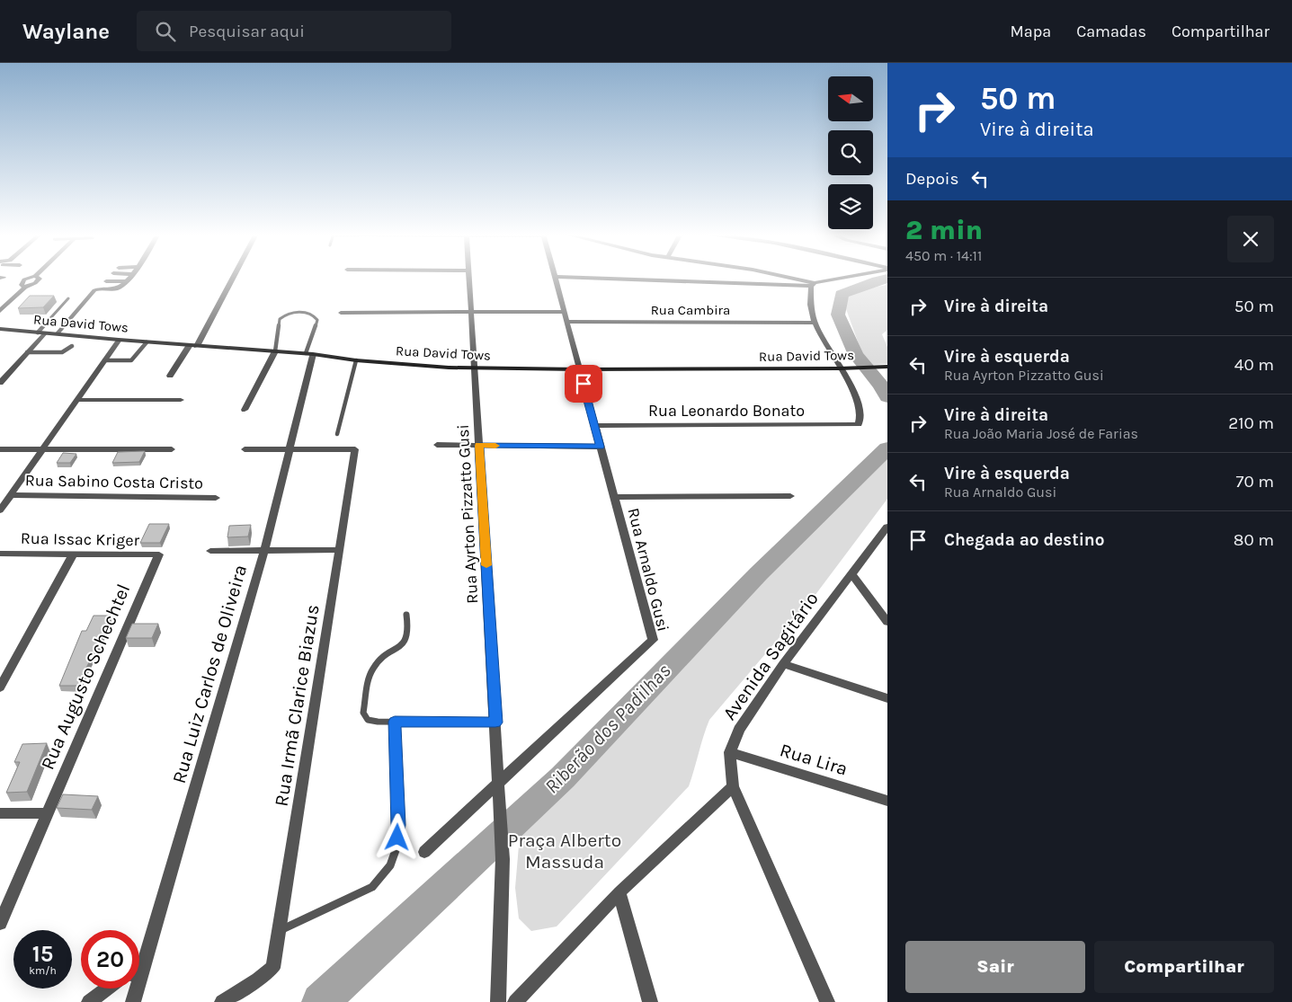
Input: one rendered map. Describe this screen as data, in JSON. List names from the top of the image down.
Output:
{
  "streets": {
    "street": [
      "Rua Cambira",
      "Rua David Tows",
      "Rua Leonardo Bonato",
      "Rua Sabino Costa Cristo",
      "Rua Ayrton Pizzatto Gusi",
      "Rua Issac Kriger",
      "Rua Arnaldo Gusi",
      "Avenida Sagitário",
      "Rua Luiz Carlos de Oliveira",
      "Rua Augusto Schechtel",
      "Rua Irmã Clarice Biazus",
      "Rua Lira"
    ]
  },
  "crossings": [
    ["Rua Cambira", "Rua Arnaldo Gusi"],
    ["Rua David Tows", "Rua Leonardo Bonato"],
    ["Rua David Tows", "Rua Ayrton Pizzatto Gusi"],
    ["Rua David Tows", "Rua Arnaldo Gusi"],
    ["Rua David Tows", "Rua Luiz Carlos de Oliveira"],
    ["Rua Leonardo Bonato", "Rua Arnaldo Gusi"],
    ["Rua Ayrton Pizzatto Gusi", "Rua Arnaldo Gusi"],
    ["Rua Issac Kriger", "Rua Augusto Schechtel"],
    ["Avenida Sagitário", "Rua Lira"],
    ["Rua Luiz Carlos de Oliveira", "Rua Irmã Clarice Biazus"]
  ],
  "water": ["Riberão dos Padilhas"],
  "parks": ["Praça Alberto Massuda"],
  "north": "left",
  "page": {
    "header": "Waylane",
    "search": "Pesquisar aqui",
    "nav": ["Mapa", "Camadas", "Compartilhar"],
    "turn": ["50 m", "Vire à direita"],
    "then": "Depois",
    "heading": ["2 min", "450 m · 14:11"],
    "list": [
      {
        "name": "Vire à direita",
        "value": "50 m"
      },
      {
        "name": "Vire à esquerda",
        "note": "Rua Ayrton Pizzatto Gusi",
        "value": "40 m"
      },
      {
        "name": "Vire à direita",
        "note": "Rua João Maria José de Farias",
        "value": "210 m"
      },
      {
        "name": "Vire à esquerda",
        "note": "Rua Arnaldo Gusi",
        "value": "70 m"
      },
      {
        "name": "Chegada ao destino",
        "value": "80 m"
      }
    ],
    "speed": "15 km/h",
    "limit": "20",
    "buttons": ["Sair", "Compartilhar"]
  }
}
